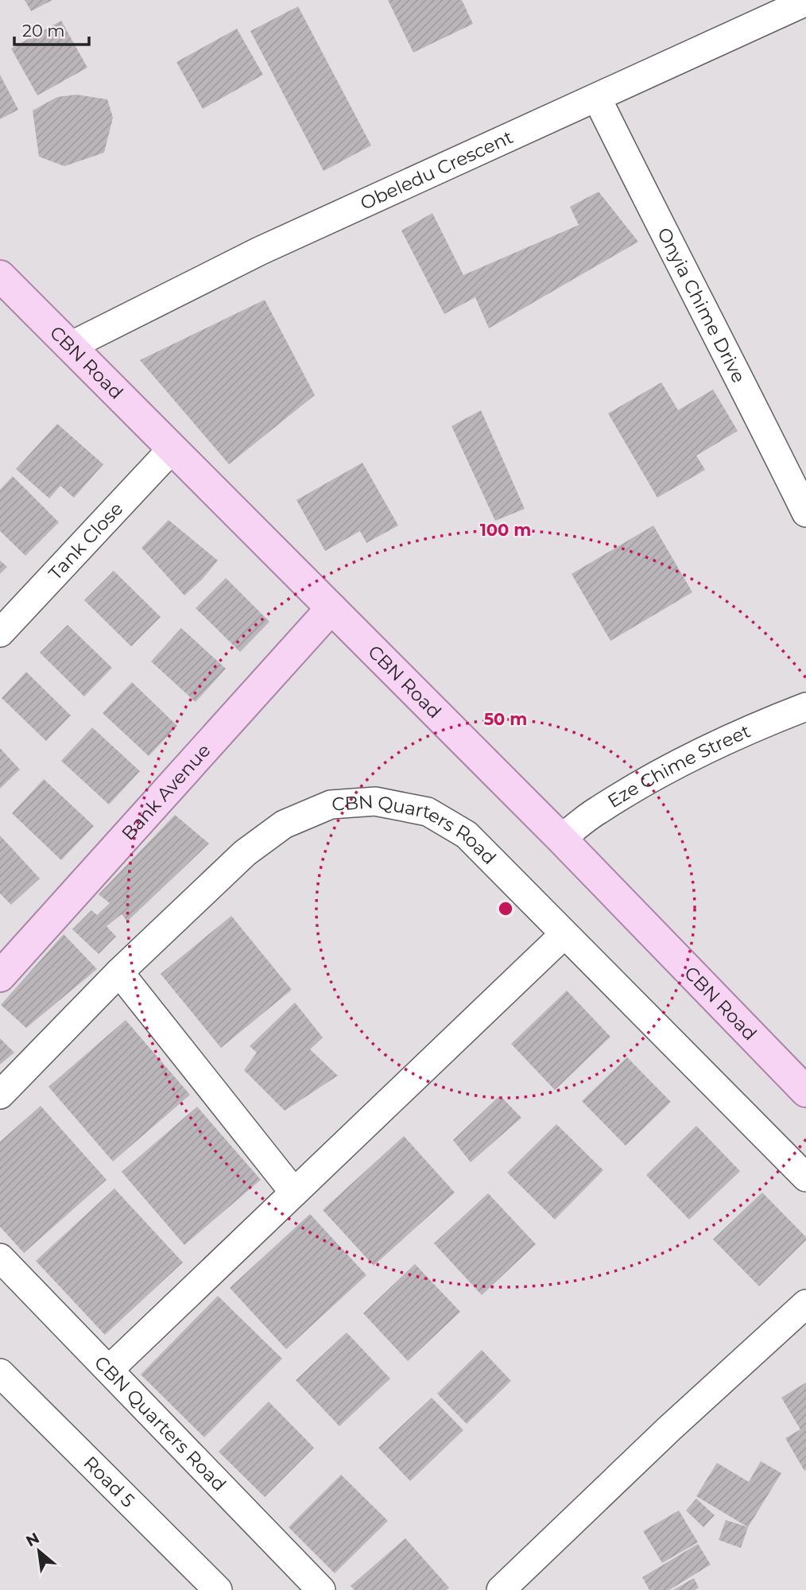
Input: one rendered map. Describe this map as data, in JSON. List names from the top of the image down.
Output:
{
  "streets": {
    "main road": ["CBN Road", "Bank Avenue"],
    "street": [
      "Obeledu Crescent",
      "Onyia Chime Drive",
      "Tank Close",
      "Eze Chime Street",
      "CBN Quarters Road",
      "Road 5"
    ]
  },
  "crossings": [
    ["Obeledu Crescent", "Onyia Chime Drive"],
    ["Obeledu Crescent", "CBN Road"],
    ["CBN Road", "Tank Close"],
    ["CBN Road", "Eze Chime Street"],
    ["CBN Road", "Bank Avenue"]
  ],
  "scale_bar": "20 m",
  "north": "top left",
  "rings": ["100 m", "50 m"]
}
